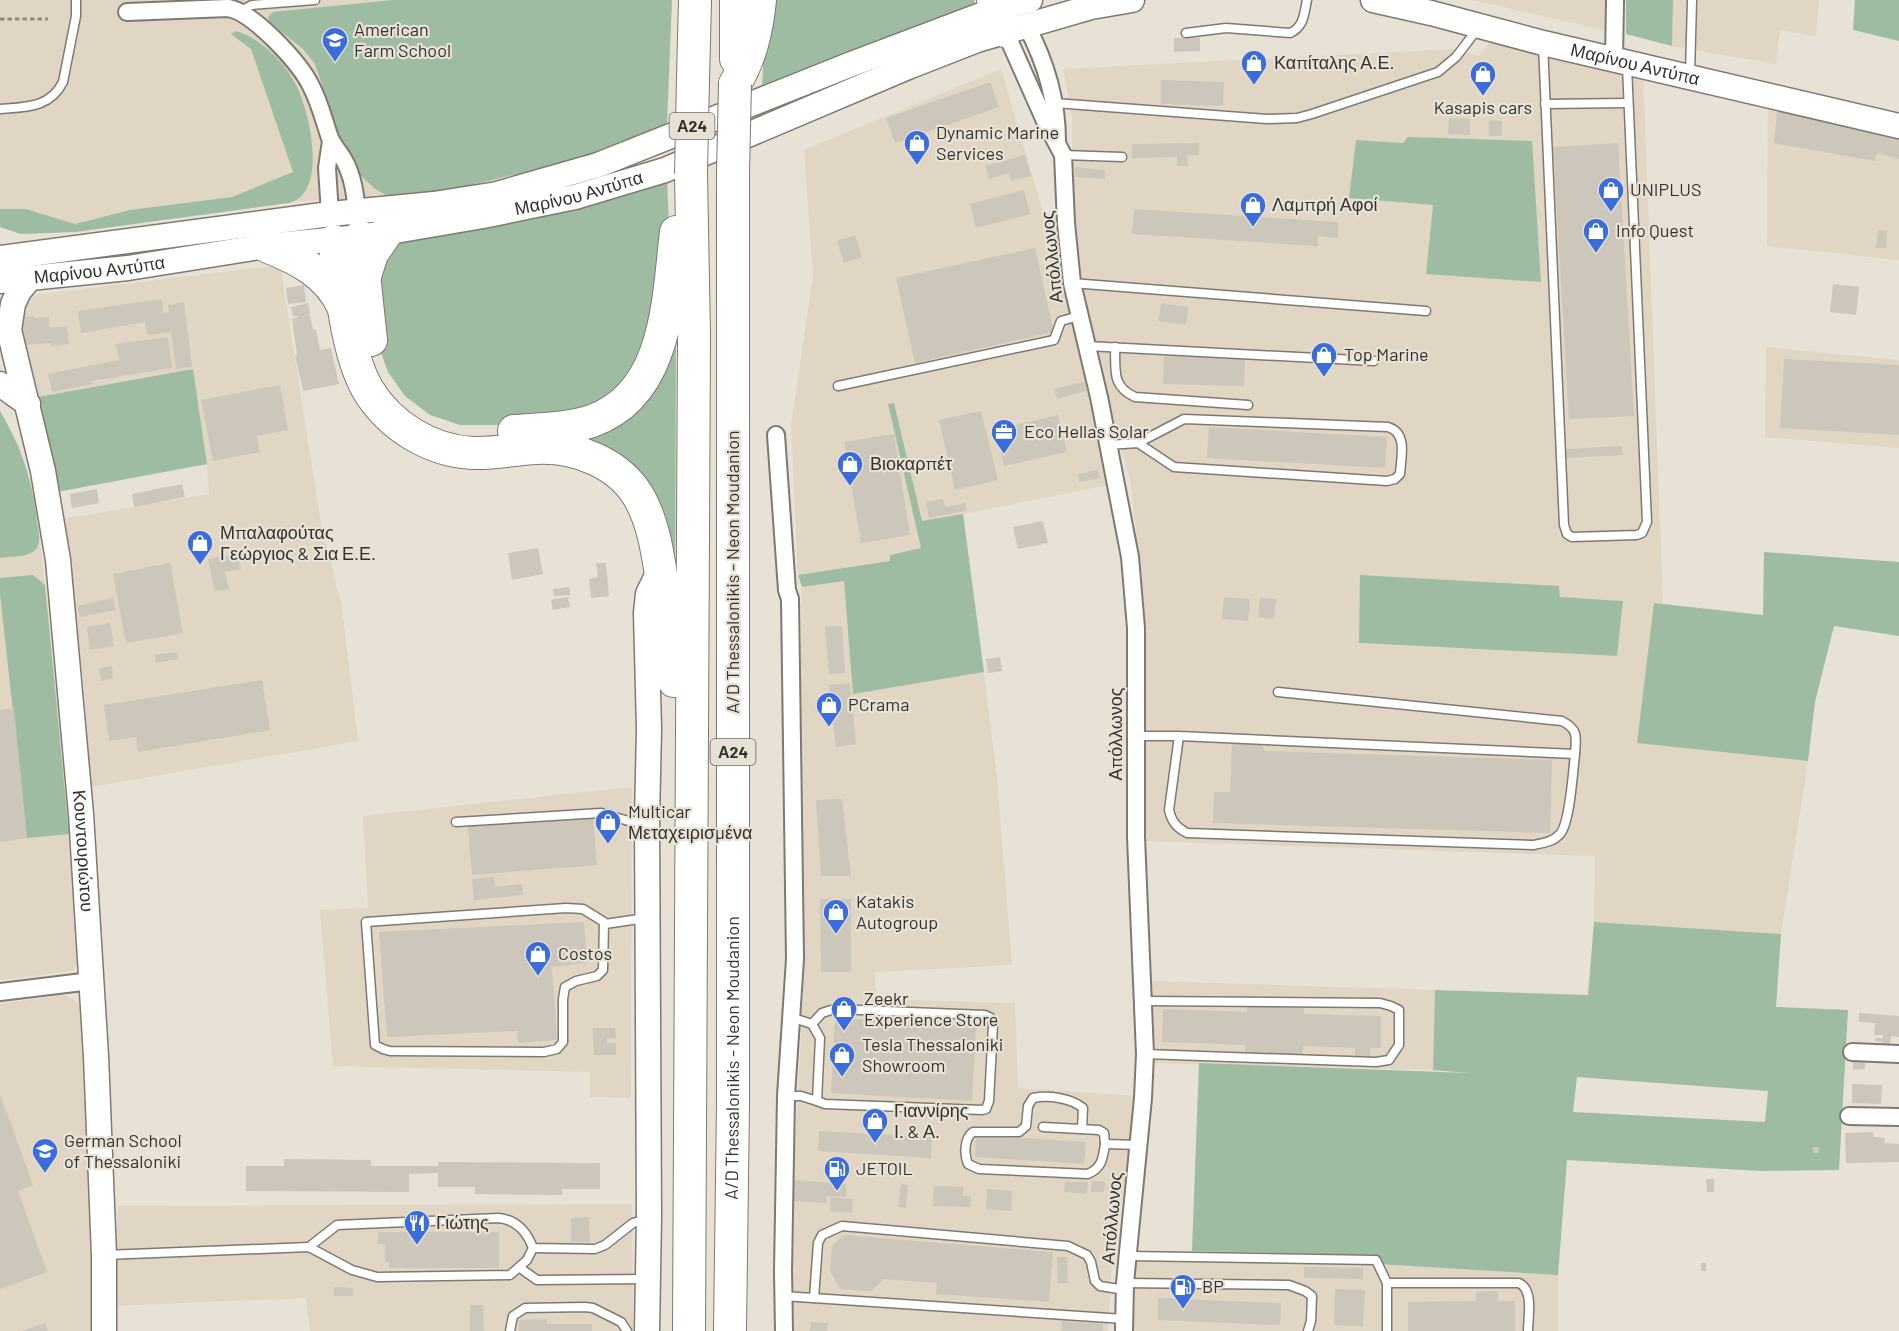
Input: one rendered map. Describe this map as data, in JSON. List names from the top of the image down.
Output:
{
  "streets": {
    "highway": ["Α24", "A/D Thessalonikis - Neon Moudanion"],
    "main road": ["Μαρίνου Αντύπα", "Κουντουριώτου"],
    "street": ["Απόλλωνος"]
  },
  "crossings": [
    ["Μαρίνου Αντύπα", "Απόλλωνος"],
    ["Α24", "A/D Thessalonikis - Neon Moudanion"]
  ],
  "places": {
    "school or university": ["American Farm School", "German School of Thessaloniki"],
    "shop": [
      "Καπίταλης Α.Ε.",
      "Kasapis cars",
      "Dynamic Marine Services",
      "UNIPLUS",
      "Λαμπρή Αφοί",
      "Info Quest",
      "Top Marine",
      "Βιοκαρπέτ",
      "Μπαλαφούτας Γεώργιος & Σια Ε.Ε.",
      "PCrama",
      "Multicar Μεταχειρισμένα",
      "Katakis Autogroup",
      "Costos",
      "Zeekr Experience Store",
      "Tesla Thessaloniki Showroom",
      "Γιαννίρης Ι. & Α."
    ],
    "office": ["Eco Hellas Solar"],
    "fuel station": ["JETOIL", "BP"],
    "restaurant": ["Γιώτης"]
  }
}
